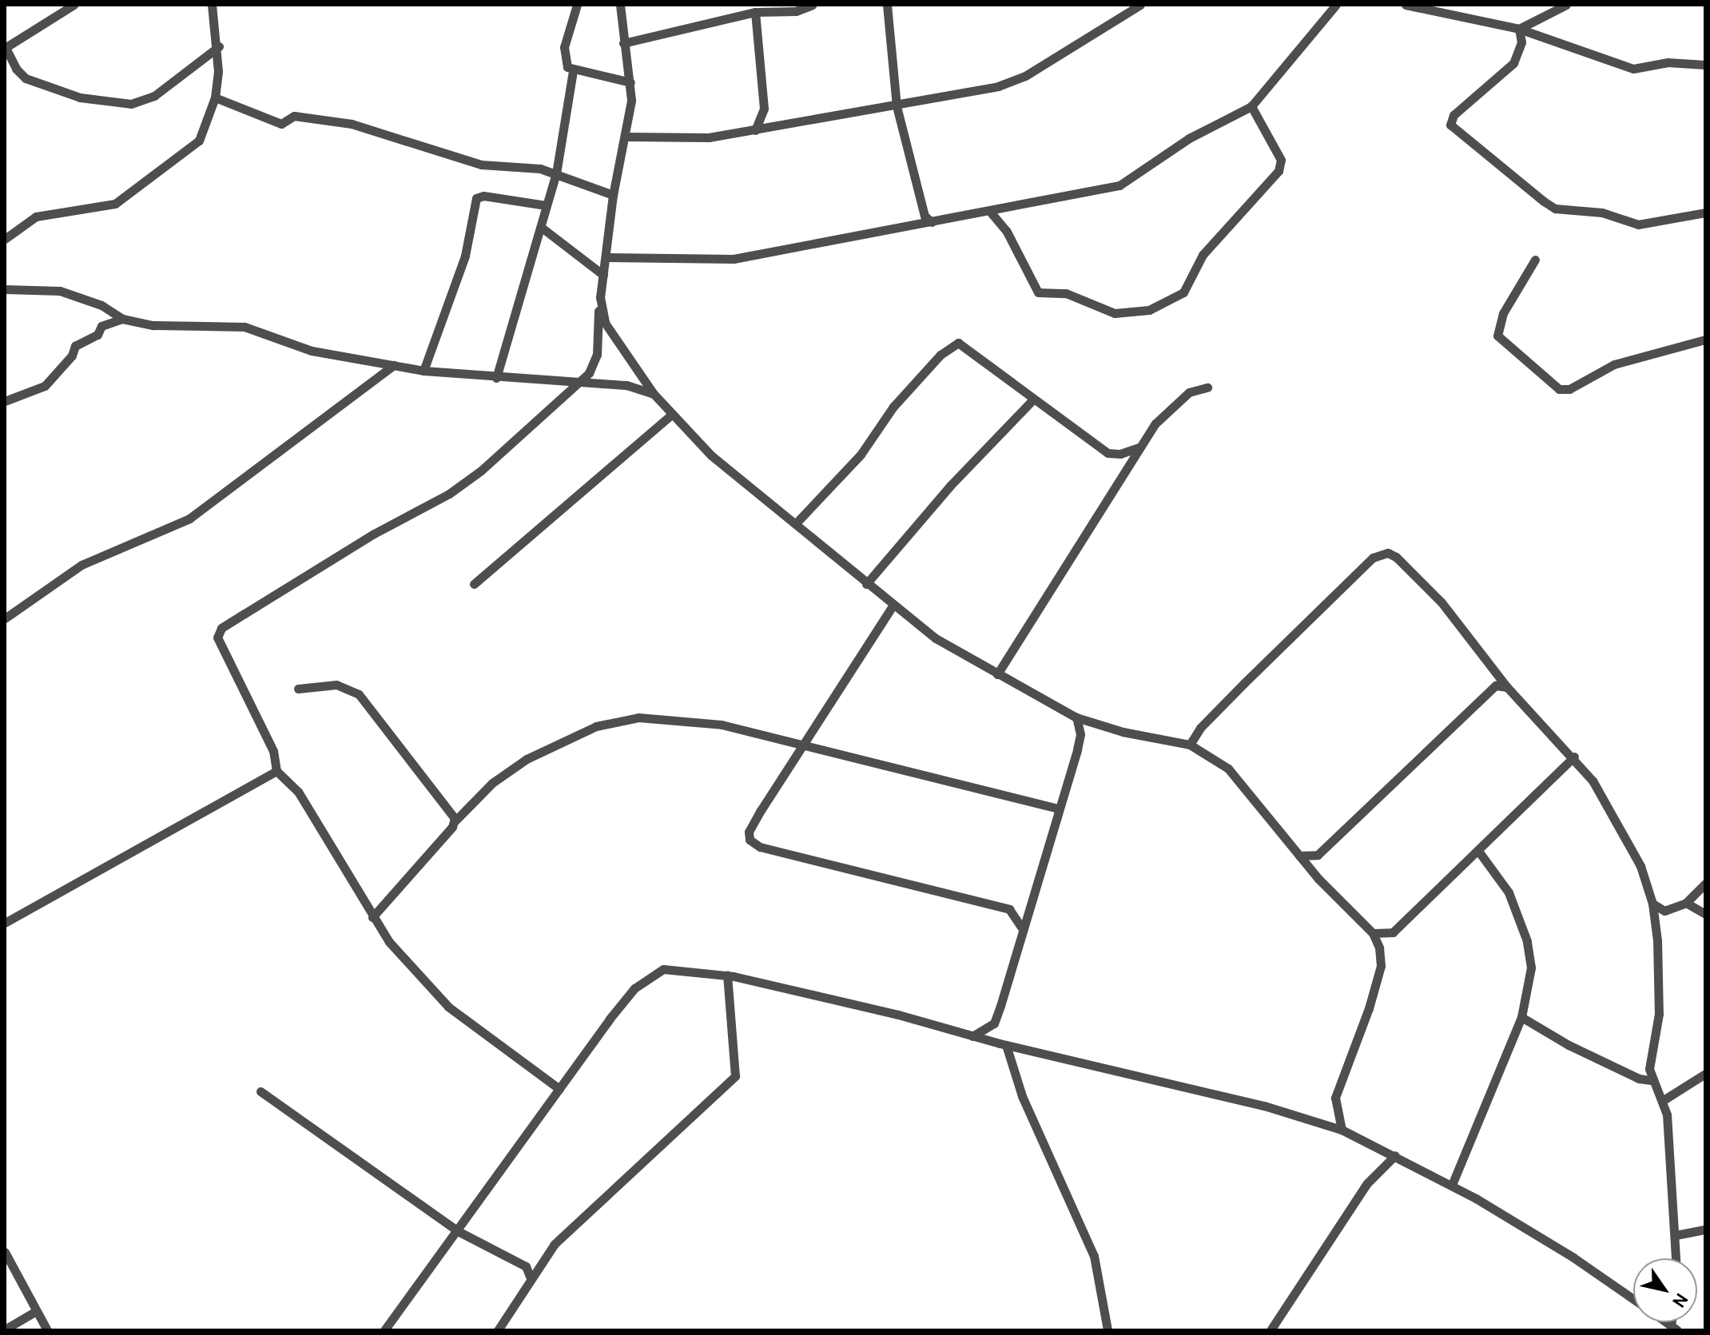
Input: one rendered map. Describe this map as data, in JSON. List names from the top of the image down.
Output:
{
  "north": "bottom right"
}
